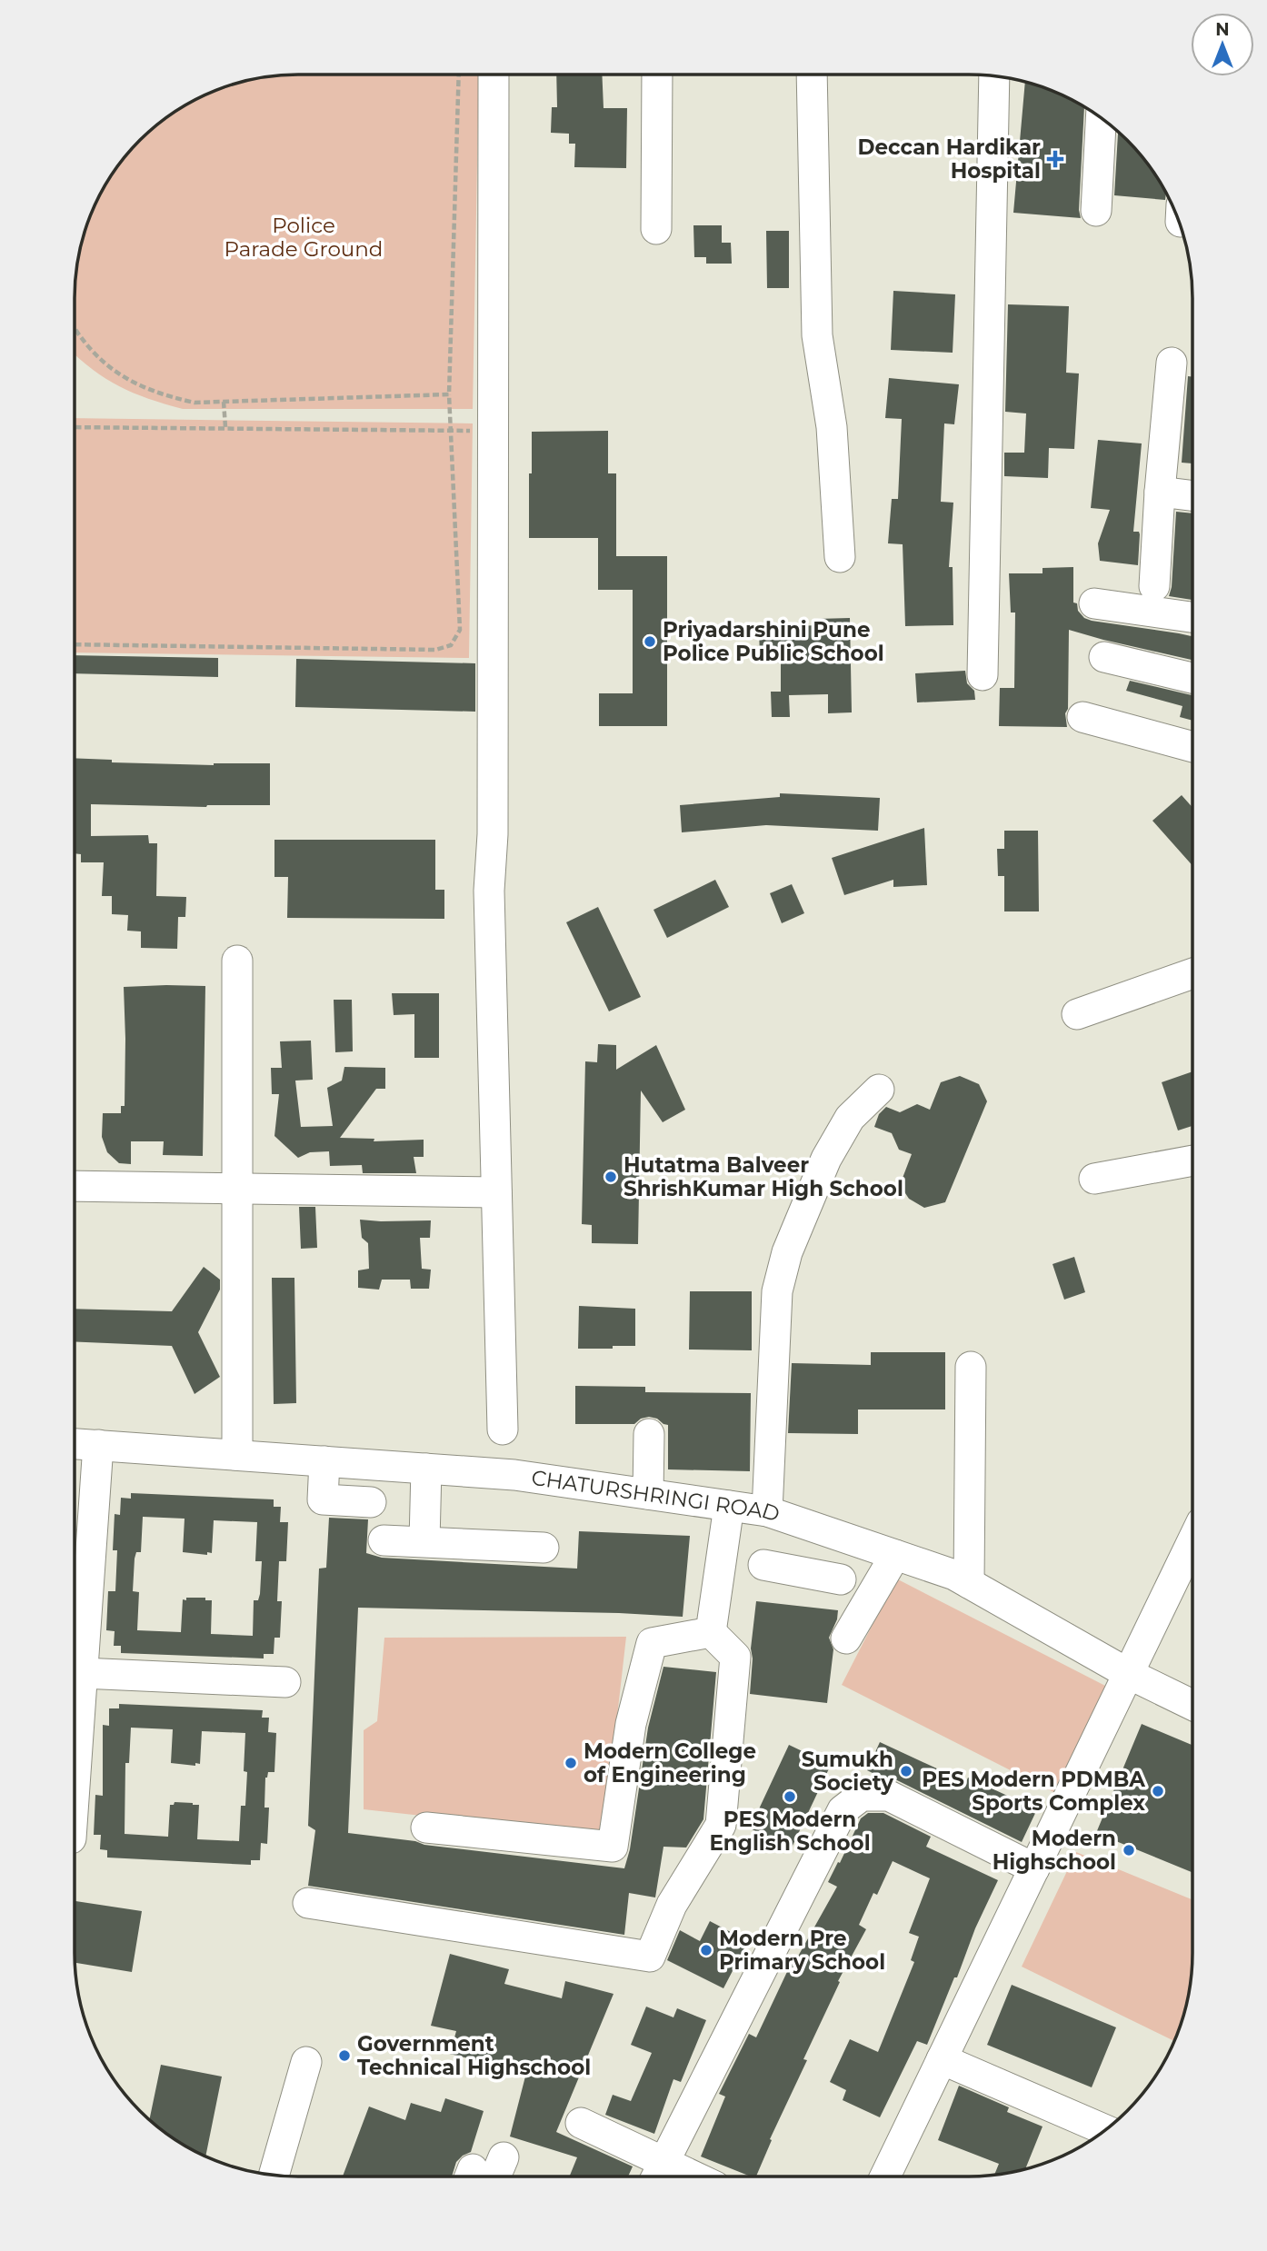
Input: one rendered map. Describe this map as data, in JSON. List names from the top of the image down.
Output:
{
  "streets": {
    "street": ["CHATURSHRINGI ROAD"]
  },
  "parks": ["Police Parade Ground"],
  "places": {
    "health": ["Deccan Hardikar Hospital"],
    "other": [
      "Priyadarshini Pune Police Public School",
      "Hutatma Balveer ShrishKumar High School",
      "Modern College of Engineering",
      "Sumukh Society",
      "PES Modern PDMBA Sports Complex",
      "PES Modern English School",
      "Modern Highschool",
      "Modern Pre Primary School",
      "Government Technical Highschool"
    ]
  },
  "north": "top"
}
